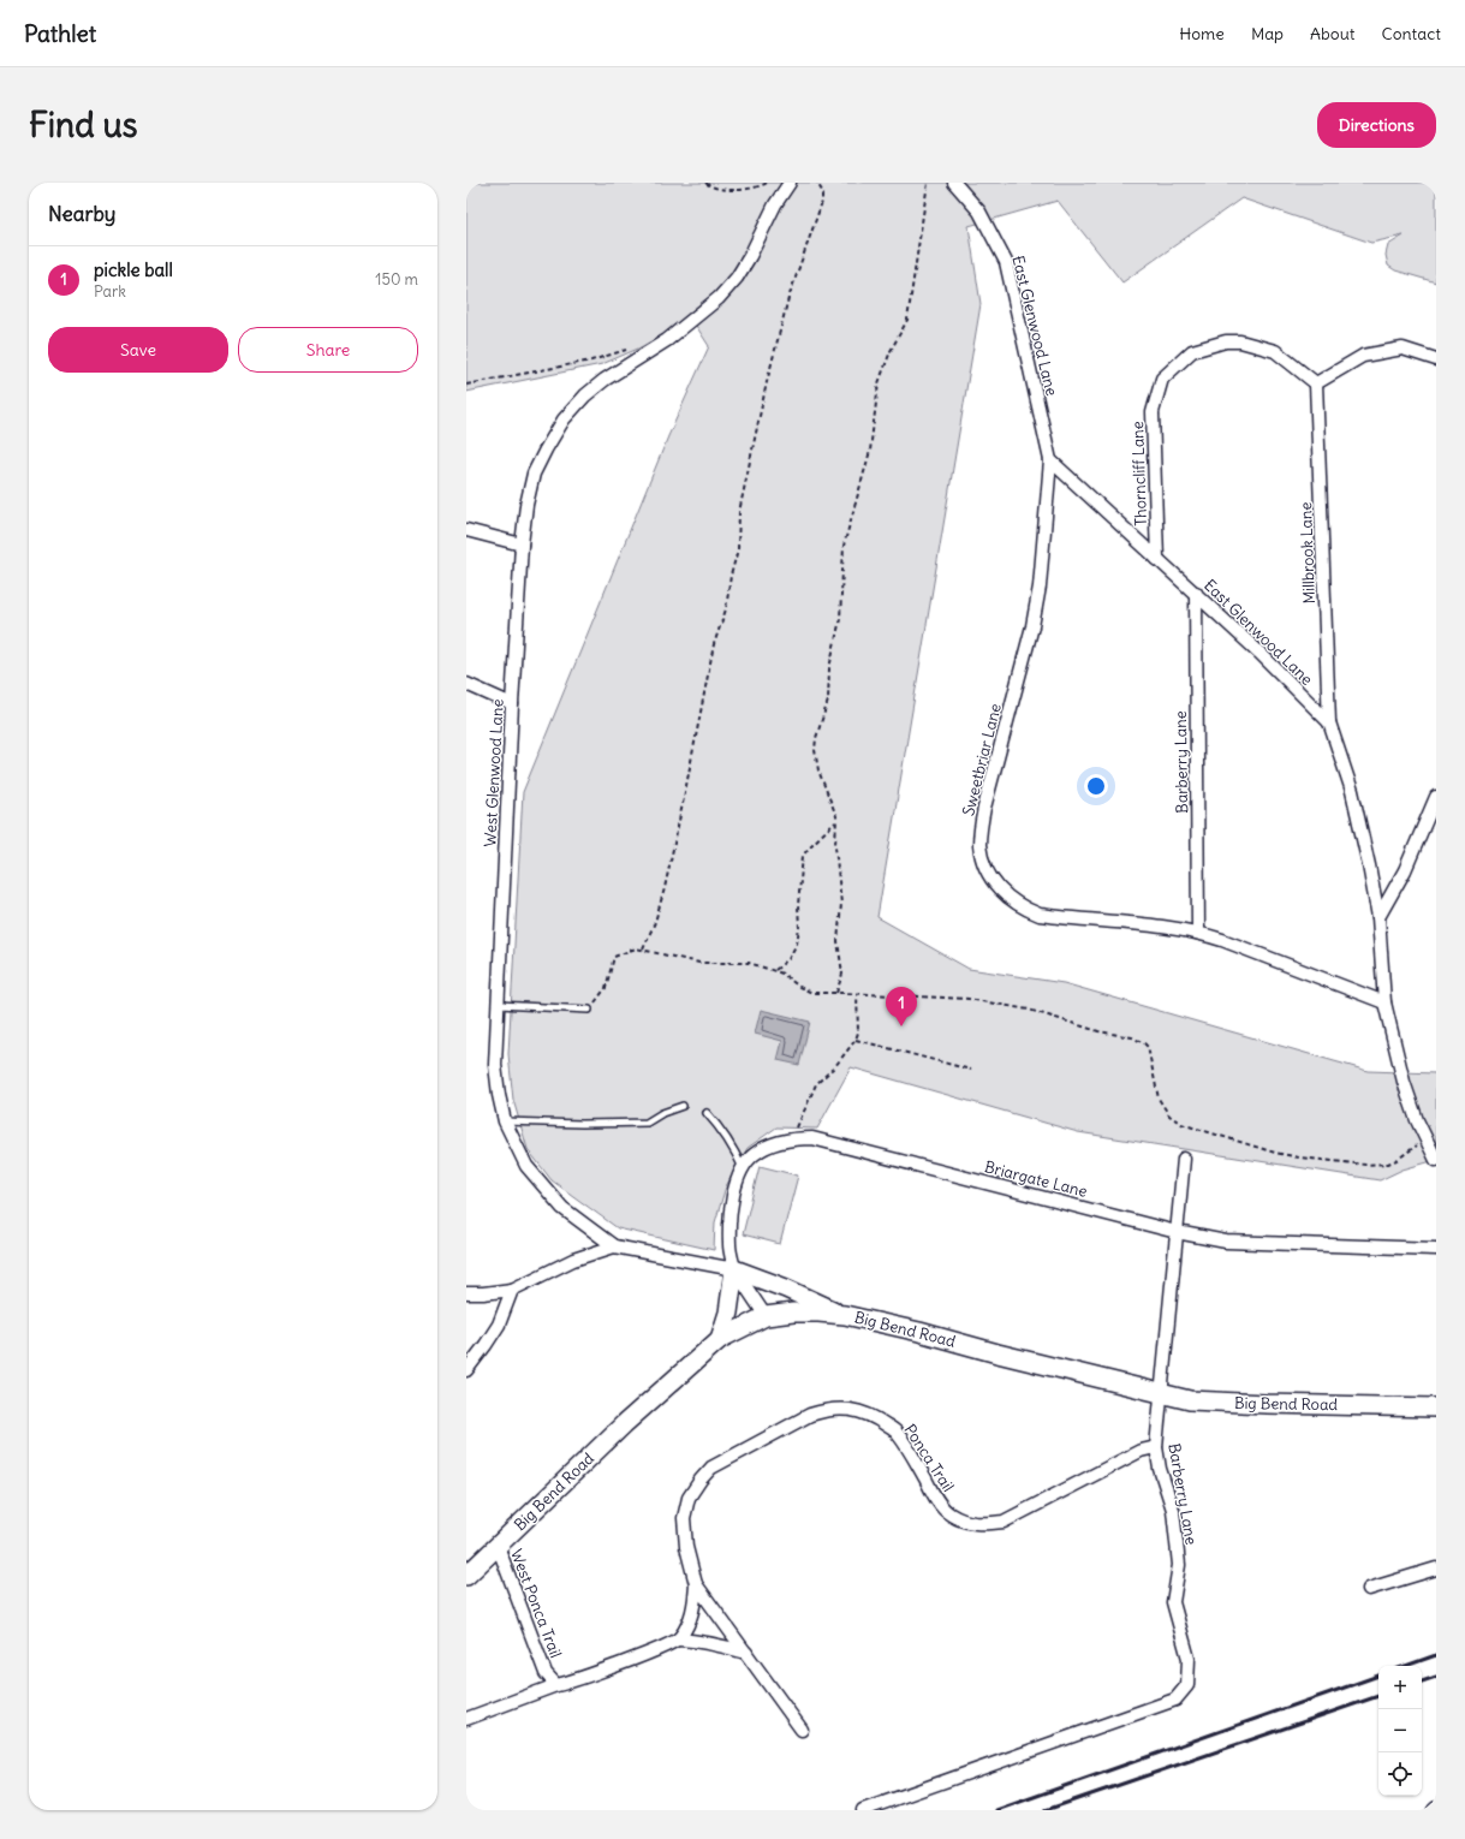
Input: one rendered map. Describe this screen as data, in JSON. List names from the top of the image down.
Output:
{
  "streets": {
    "main road": ["Big Bend Road"],
    "street": [
      "East Glenwood Lane",
      "Thorncliff Lane",
      "Millbrook Lane",
      "Sweetbriar Lane",
      "Barberry Lane",
      "West Glenwood Lane",
      "Briargate Lane",
      "Ponca Trail",
      "West Ponca Trail"
    ]
  },
  "crossings": [
    ["East Glenwood Lane", "Thorncliff Lane"],
    ["East Glenwood Lane", "Millbrook Lane"],
    ["East Glenwood Lane", "Sweetbriar Lane"],
    ["East Glenwood Lane", "Barberry Lane"],
    ["Thorncliff Lane", "Millbrook Lane"],
    ["Sweetbriar Lane", "Barberry Lane"],
    ["Barberry Lane", "Briargate Lane"],
    ["Barberry Lane", "Big Bend Road"],
    ["Barberry Lane", "Ponca Trail"],
    ["West Glenwood Lane", "Briargate Lane"],
    ["Big Bend Road", "West Ponca Trail"]
  ],
  "page": {
    "header": "Pathlet",
    "nav": [
      "Home",
      "Map",
      "About",
      "Contact"
    ],
    "buttons": [
      "Directions",
      ["Save", "Share"]
    ],
    "title": "Find us",
    "heading": "Nearby",
    "list": [
      {
        "mark": "1",
        "name": "pickle ball",
        "note": "Park",
        "value": "150 m"
      }
    ],
    "pins": "1",
    "map_buttons": ["+", "−"]
  }
}
